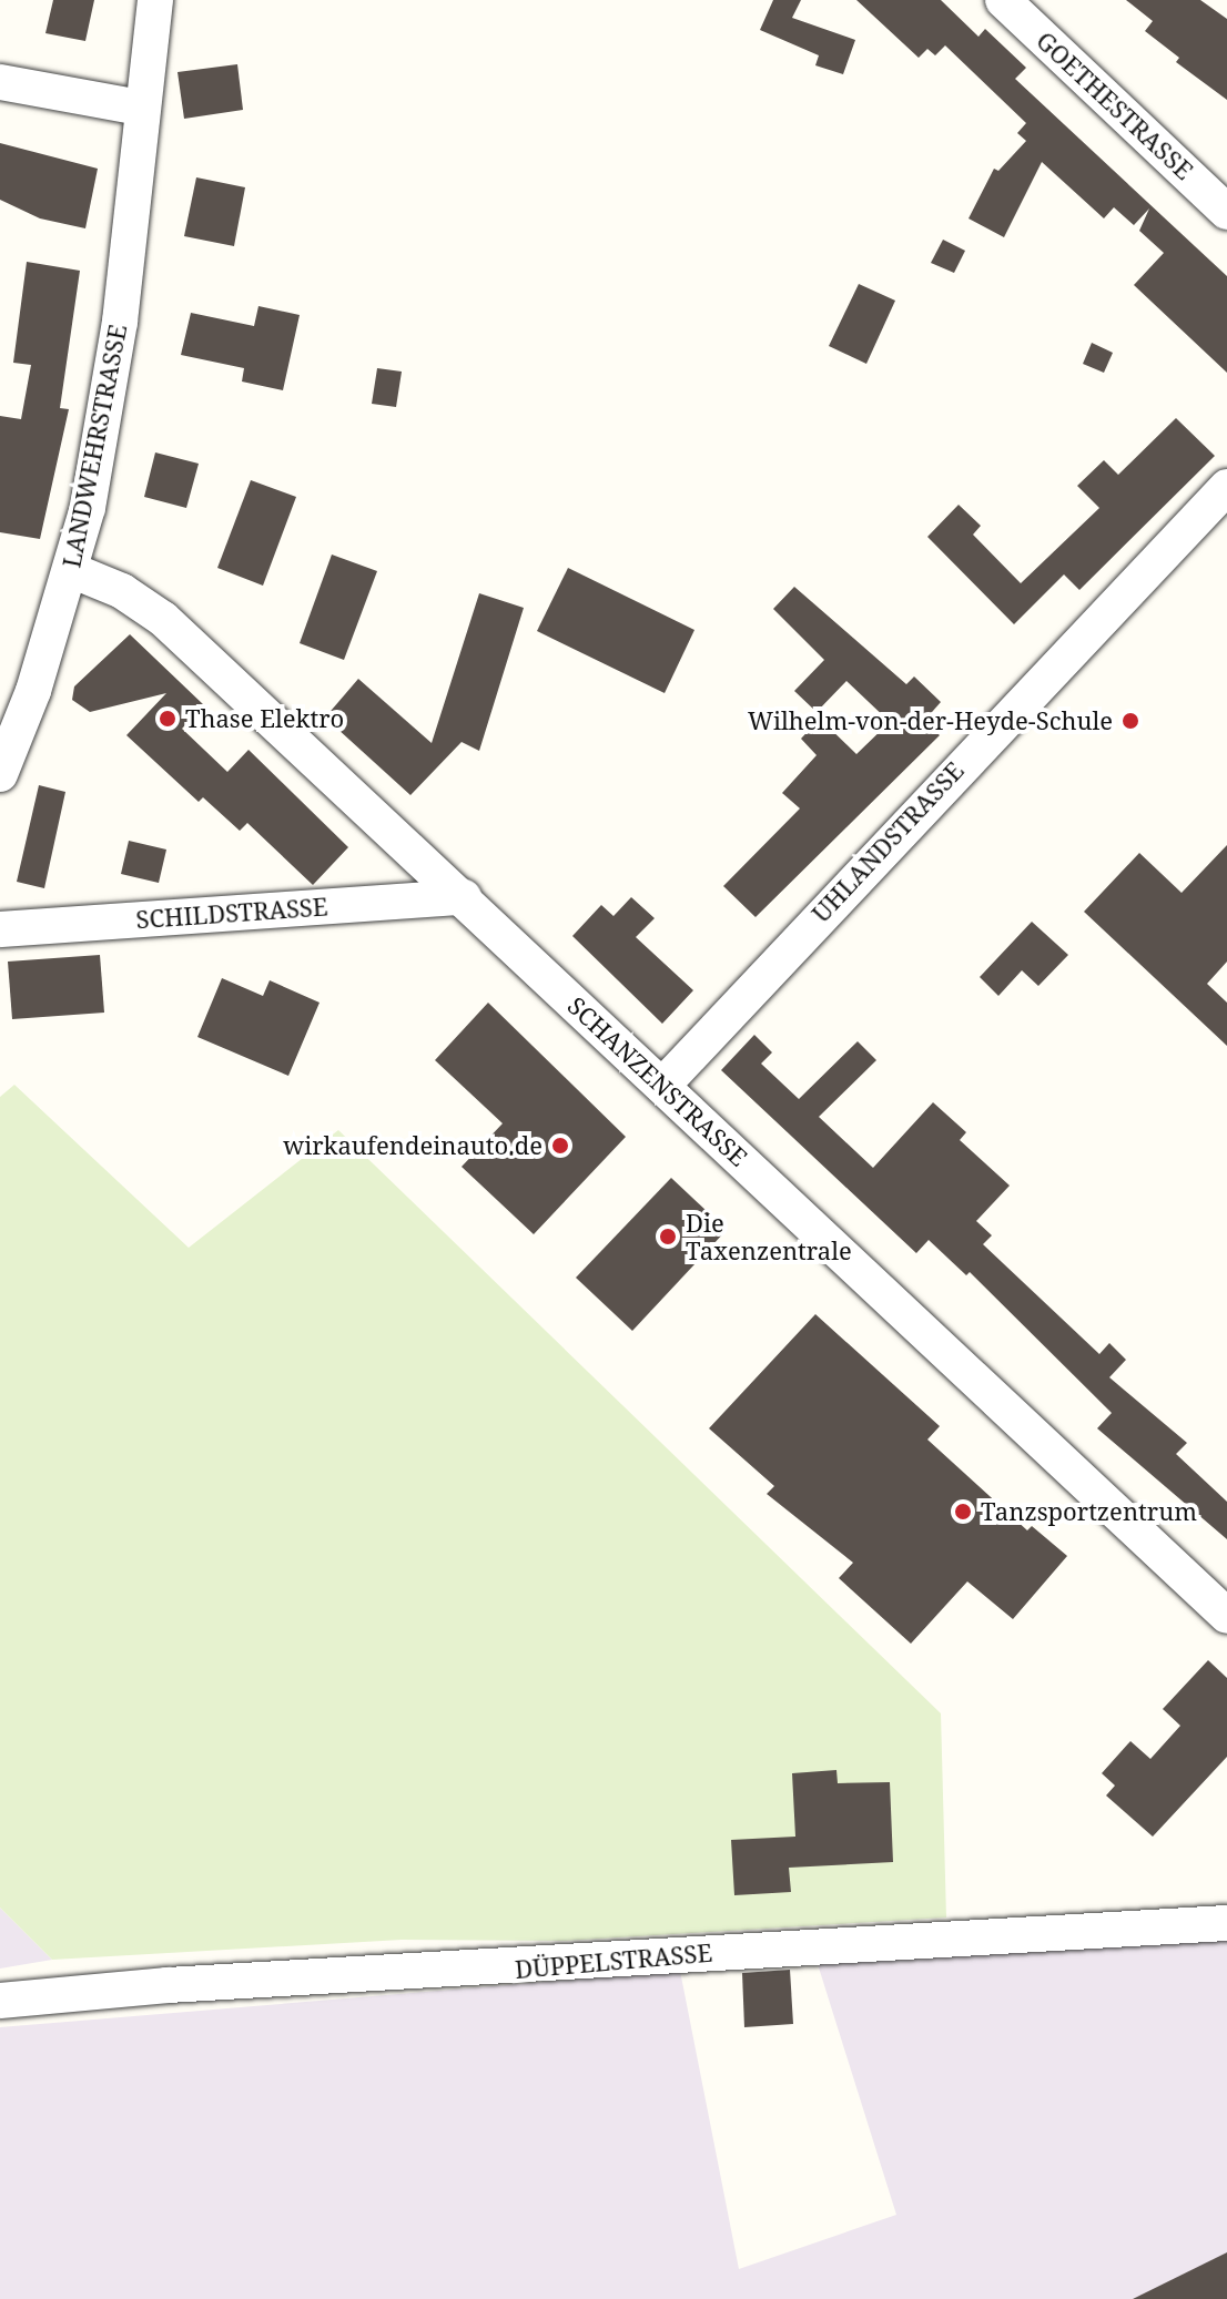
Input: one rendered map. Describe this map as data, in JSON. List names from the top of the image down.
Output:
{
  "streets": {
    "street": [
      "GOETHESTRASSE",
      "LANDWEHRSTRASSE",
      "UHLANDSTRASSE",
      "SCHILDSTRASSE",
      "SCHANZENSTRASSE",
      "DÜPPELSTRASSE"
    ]
  },
  "crossings": [
    ["LANDWEHRSTRASSE", "SCHANZENSTRASSE"],
    ["UHLANDSTRASSE", "SCHANZENSTRASSE"],
    ["SCHILDSTRASSE", "SCHANZENSTRASSE"]
  ],
  "places": [
    "Thase Elektro",
    "Wilhelm-von-der-Heyde-Schule",
    "wirkaufendeinauto.de",
    "Die Taxenzentrale",
    "Tanzsportzentrum"
  ]
}
